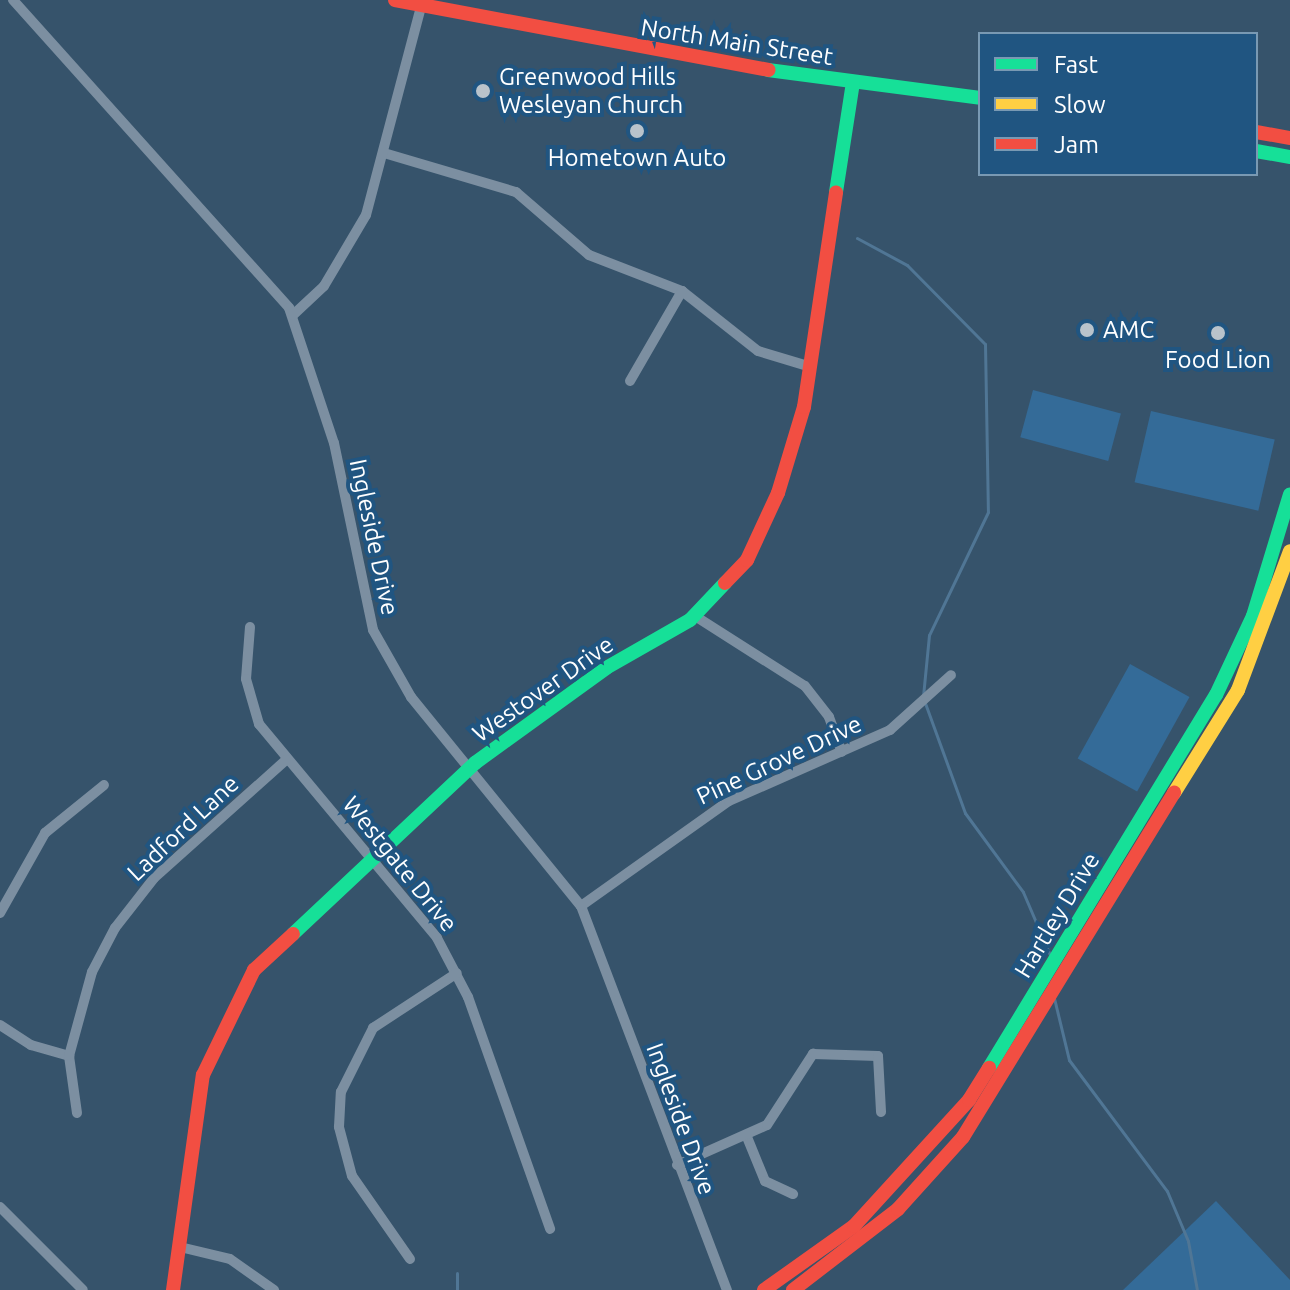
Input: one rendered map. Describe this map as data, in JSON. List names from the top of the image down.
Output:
{
  "streets": {
    "street": [
      "North Main Street",
      "Ingleside Drive",
      "Westover Drive",
      "Pine Grove Drive",
      "Ladford Lane",
      "Westgate Drive",
      "Hartley Drive"
    ]
  },
  "crossings": [
    ["North Main Street", "Westover Drive"],
    ["Ingleside Drive", "Westover Drive"],
    ["Ingleside Drive", "Pine Grove Drive"],
    ["Westover Drive", "Westgate Drive"],
    ["Ladford Lane", "Westgate Drive"]
  ],
  "places": [
    "Greenwood Hills Wesleyan Church",
    "Hometown Auto",
    "AMC",
    "Food Lion"
  ],
  "legend": ["Fast", "Slow", "Jam"]
}
